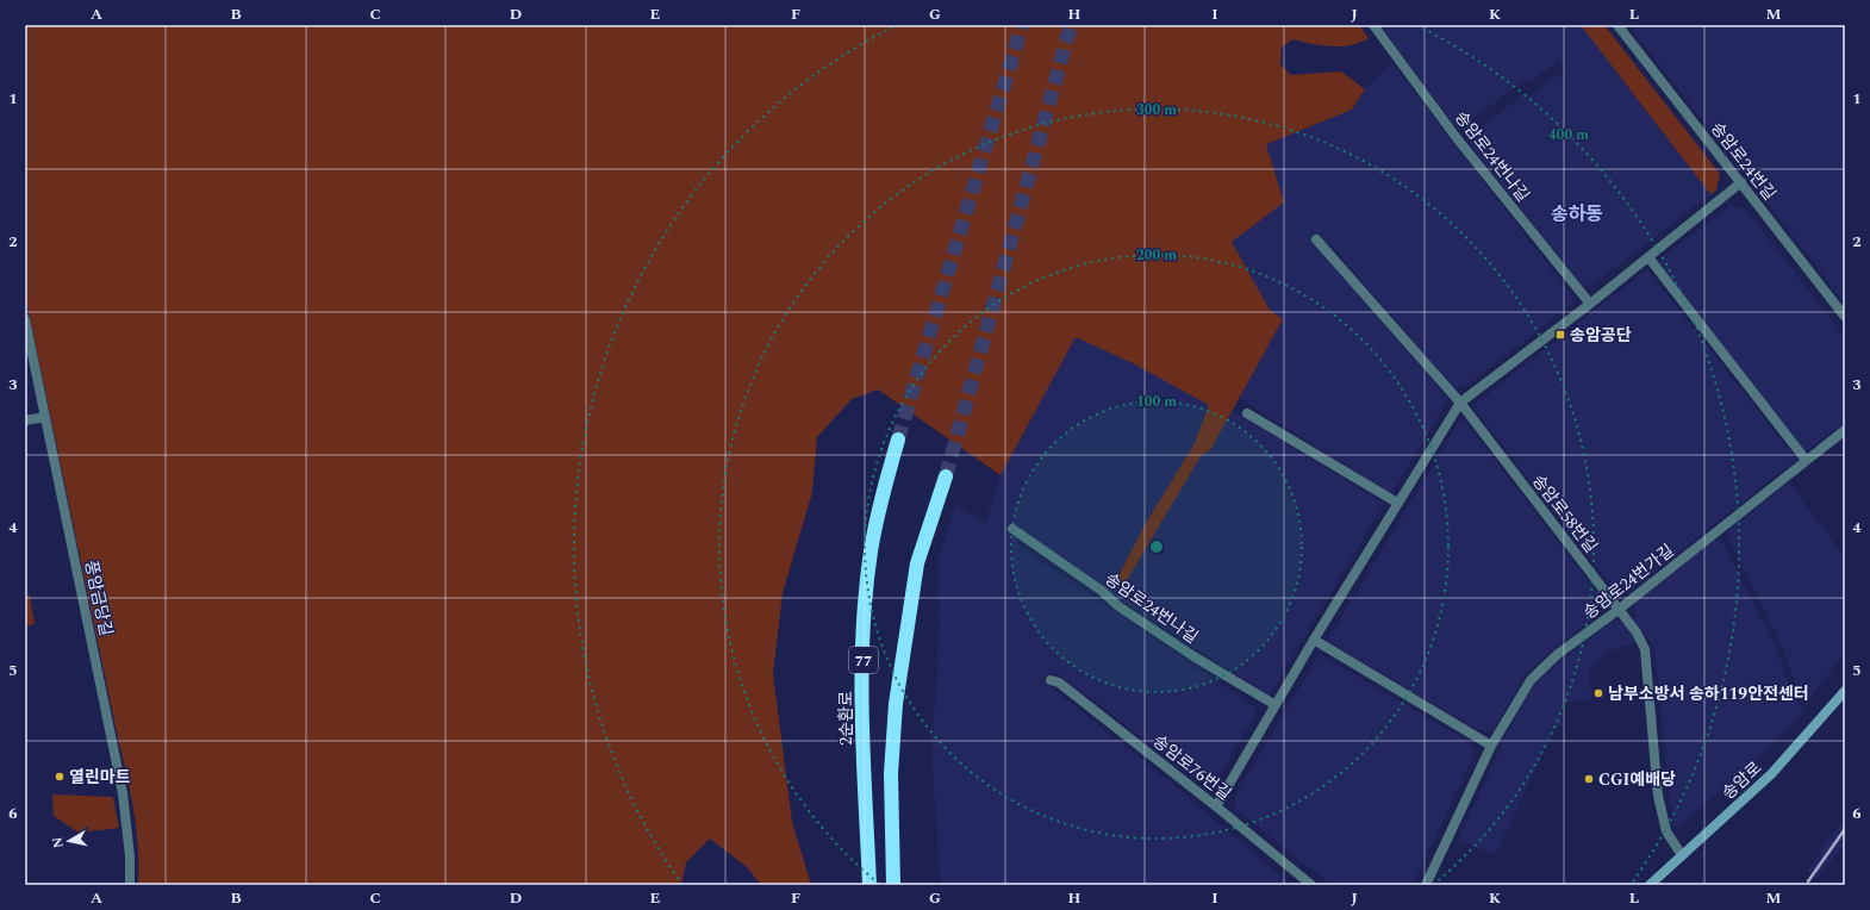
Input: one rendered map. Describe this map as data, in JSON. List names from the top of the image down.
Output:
{
  "streets": {
    "highway": ["77", "2순환로"],
    "main road": ["송암로"],
    "street": [
      "송암로24번나길",
      "송암로24번길",
      "송암로58번길",
      "송암로24번가길",
      "풍암금당길",
      "송암로76번길"
    ]
  },
  "crossings": [
    ["송암로58번길", "송암로24번가길"],
    ["송암로58번길", "송암로"]
  ],
  "districts": ["송하동"],
  "places": {
    "transit": ["송암공단"],
    "other": ["남부소방서 송하119안전센터", "열린마트", "CGI예배당"]
  },
  "north": "left",
  "grid": {
    "columns": [
      "A",
      "B",
      "C",
      "D",
      "E",
      "F",
      "G",
      "H",
      "I",
      "J",
      "K",
      "L",
      "M"
    ],
    "rows": [
      "1",
      "2",
      "3",
      "4",
      "5",
      "6"
    ]
  },
  "rings": [
    "300 m",
    "400 m",
    "200 m",
    "100 m"
  ]
}
